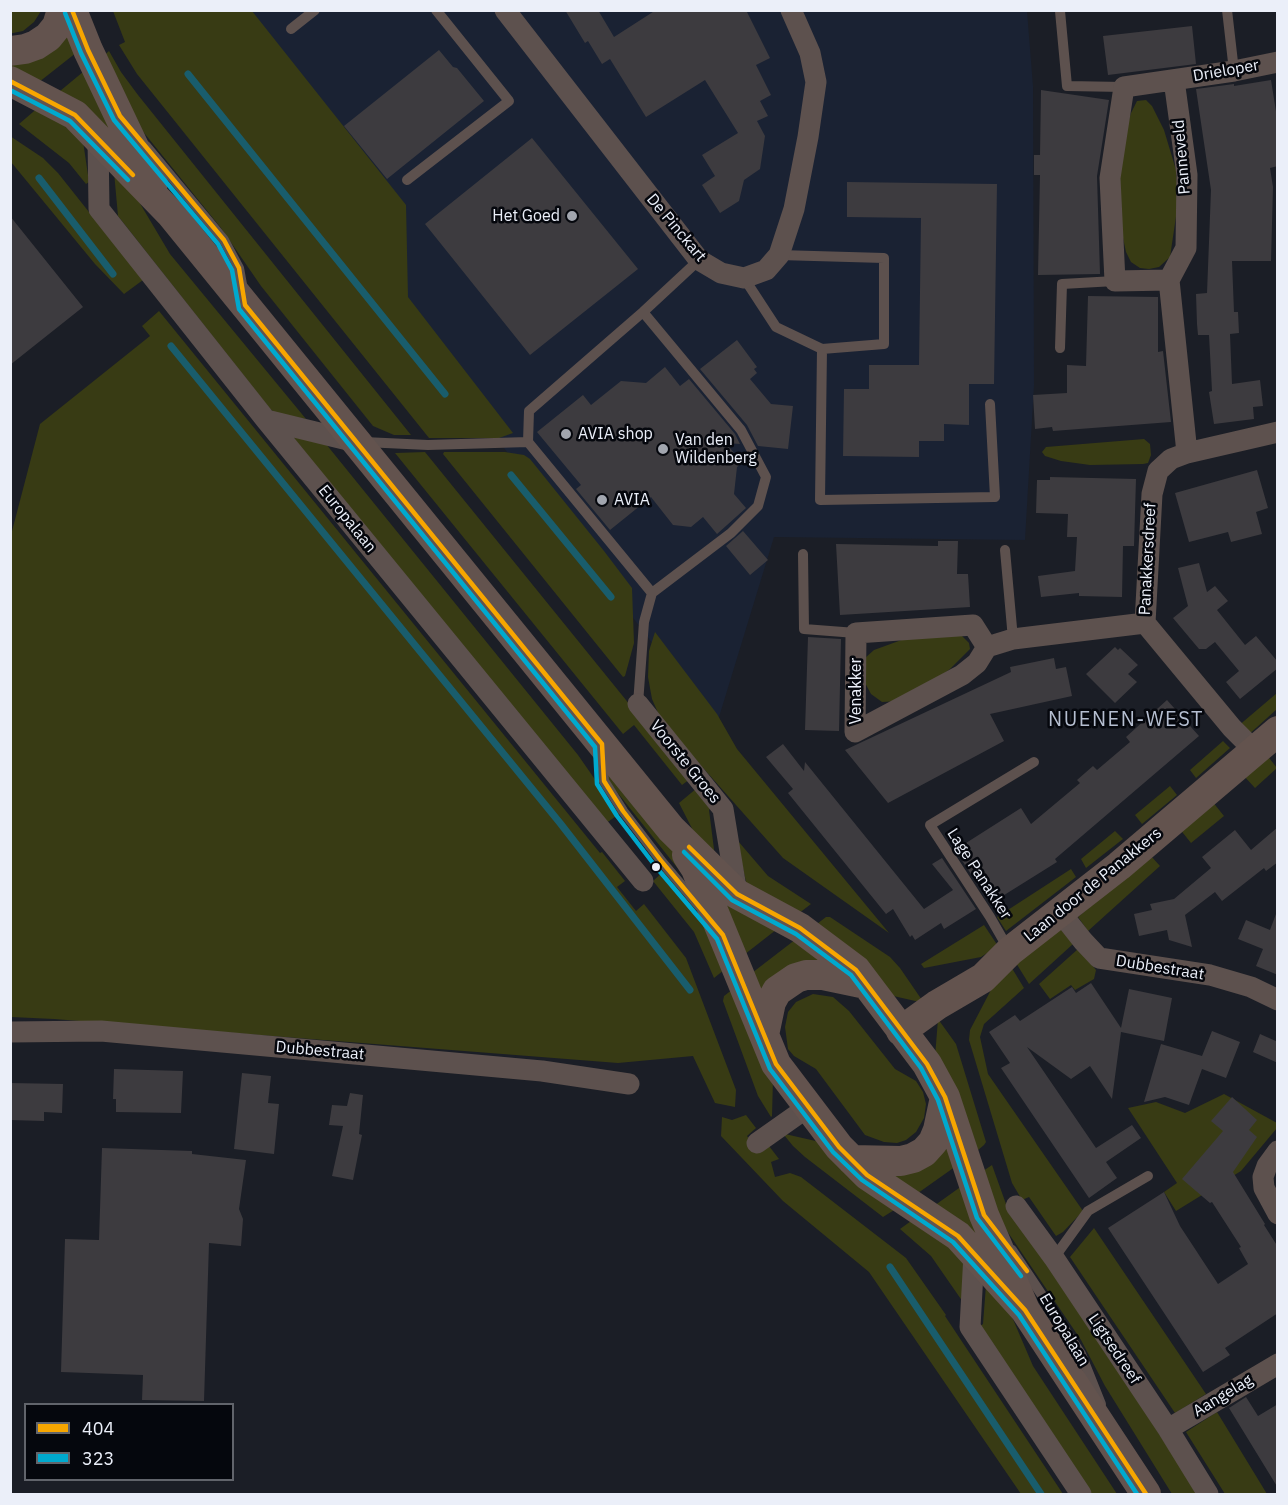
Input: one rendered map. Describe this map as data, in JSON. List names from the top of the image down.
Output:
{
  "streets": {
    "main road": ["Europalaan", "Laan door de Panakkers"],
    "street": [
      "Drieloper",
      "Panneveld",
      "De Pinckart",
      "Panakkersdreef",
      "Venakker",
      "Voorste Groes",
      "Dubbestraat",
      "Ligtsedreef",
      "Aangelag"
    ],
    "lane": ["Lage Panakker"]
  },
  "crossings": [
    ["Drieloper", "Panneveld"],
    ["Europalaan", "Laan door de Panakkers"],
    ["Panakkersdreef", "Laan door de Panakkers"],
    ["Lage Panakker", "Laan door de Panakkers"],
    ["Laan door de Panakkers", "Dubbestraat"],
    ["Ligtsedreef", "Aangelag"]
  ],
  "districts": ["NUENEN-WEST"],
  "places": [
    "Het Goed",
    "AVIA shop",
    "Van den Wildenberg",
    "AVIA"
  ],
  "lines": ["transit line 404", "transit line 323"],
  "legend": ["404", "323"]
}
